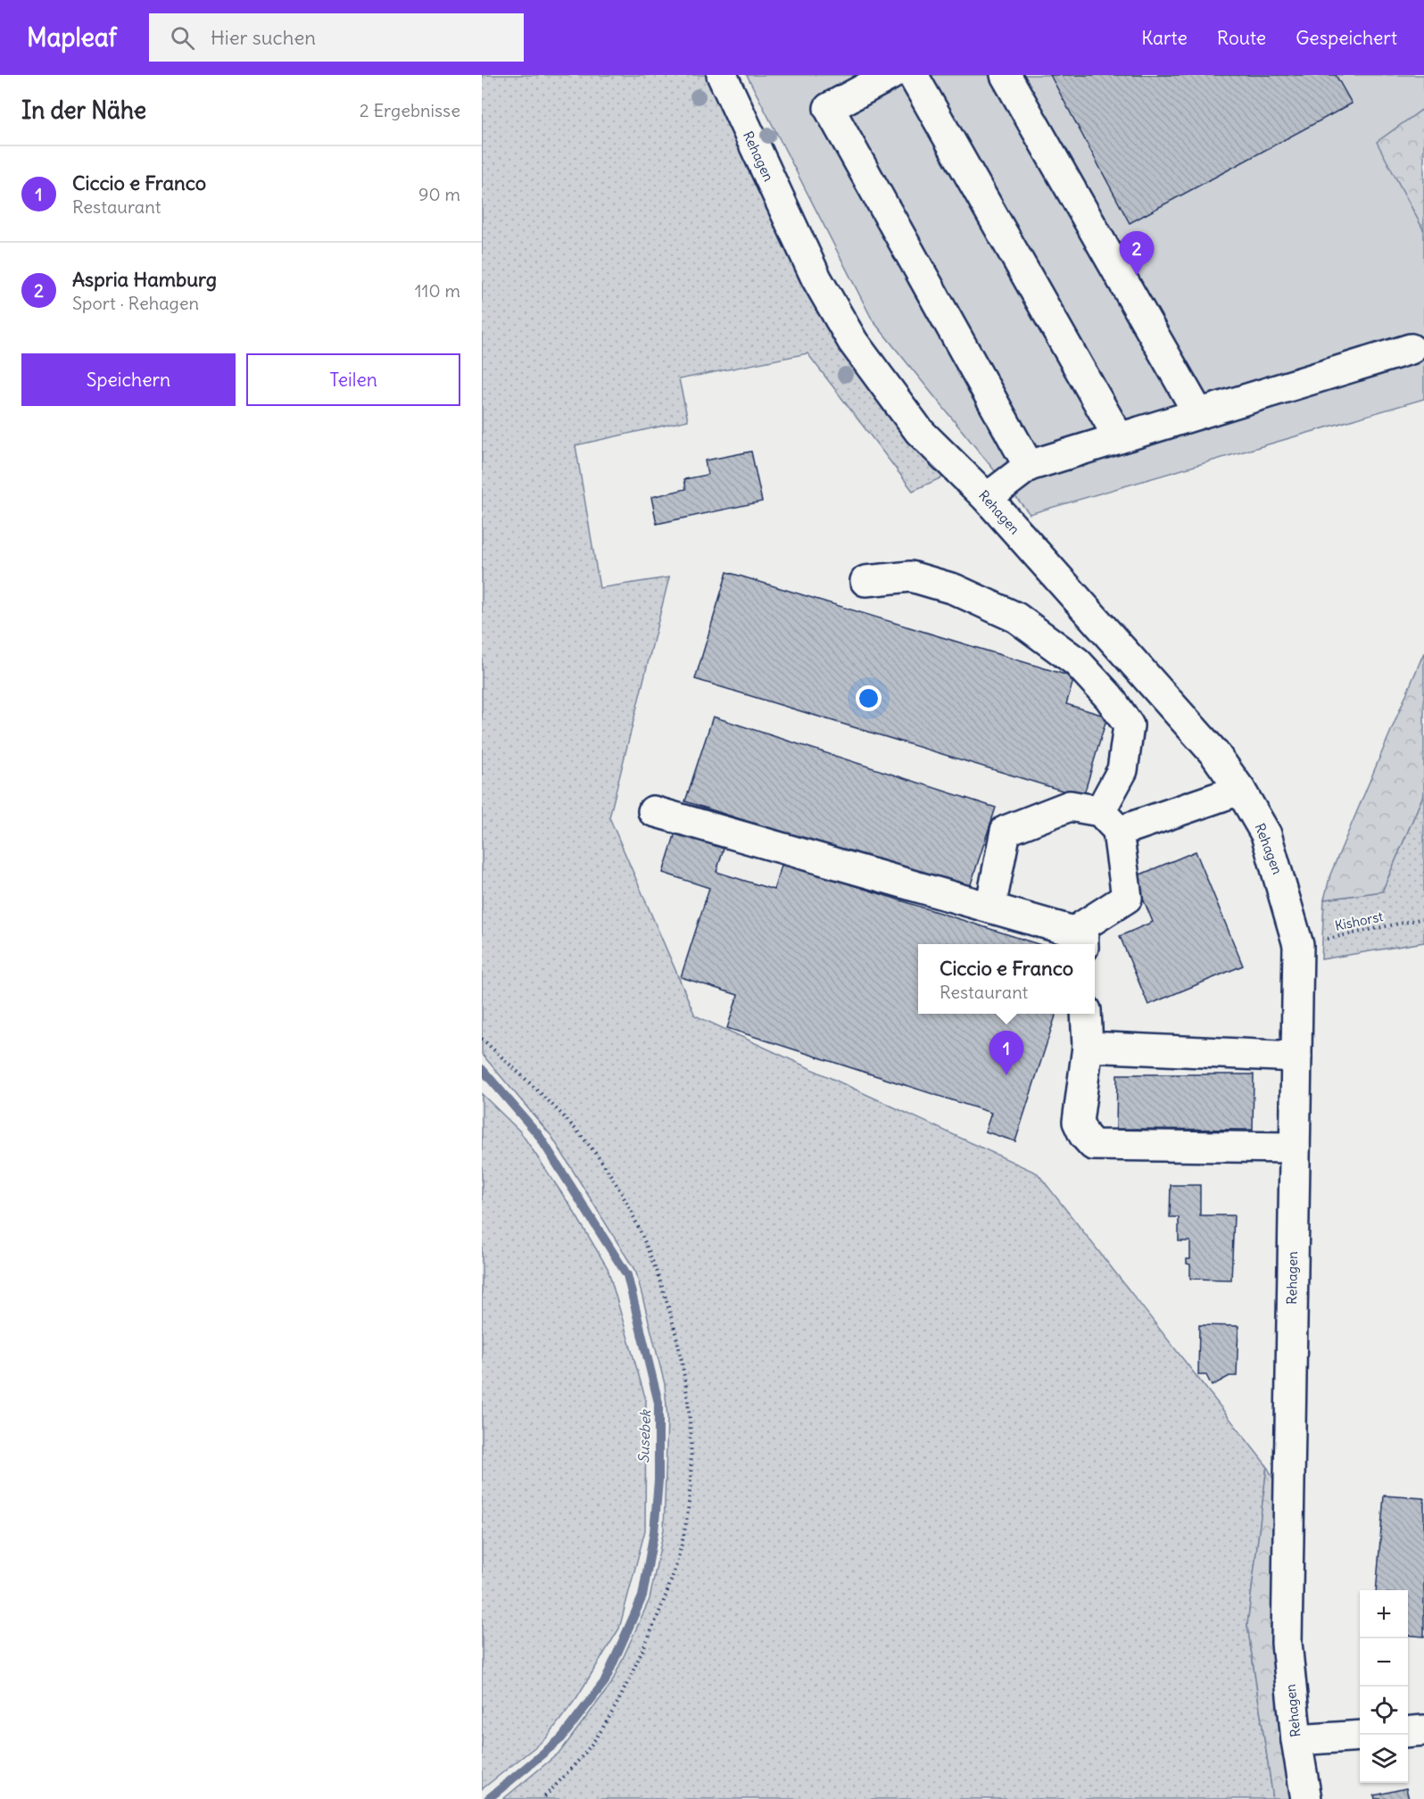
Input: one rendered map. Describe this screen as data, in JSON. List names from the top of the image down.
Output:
{
  "streets": {
    "street": ["Rehagen"],
    "path": ["Kishorst"]
  },
  "crossings": [
    ["Rehagen", "Kishorst"]
  ],
  "water": ["Susebek"],
  "page": {
    "header": "Mapleaf",
    "search": "Hier suchen",
    "nav": ["Karte", "Route", "Gespeichert"],
    "heading": ["In der Nähe", "2 Ergebnisse"],
    "list": [
      {
        "mark": "1",
        "name": "Ciccio e Franco",
        "note": "Restaurant",
        "value": "90 m"
      },
      {
        "mark": "2",
        "name": "Aspria Hamburg",
        "note": "Sport · Rehagen",
        "value": "110 m"
      }
    ],
    "pins": ["2", "1"],
    "buttons": ["Speichern", "Teilen"],
    "popup": ["Ciccio e Franco", "Restaurant"],
    "map_buttons": ["+", "−"]
  }
}
